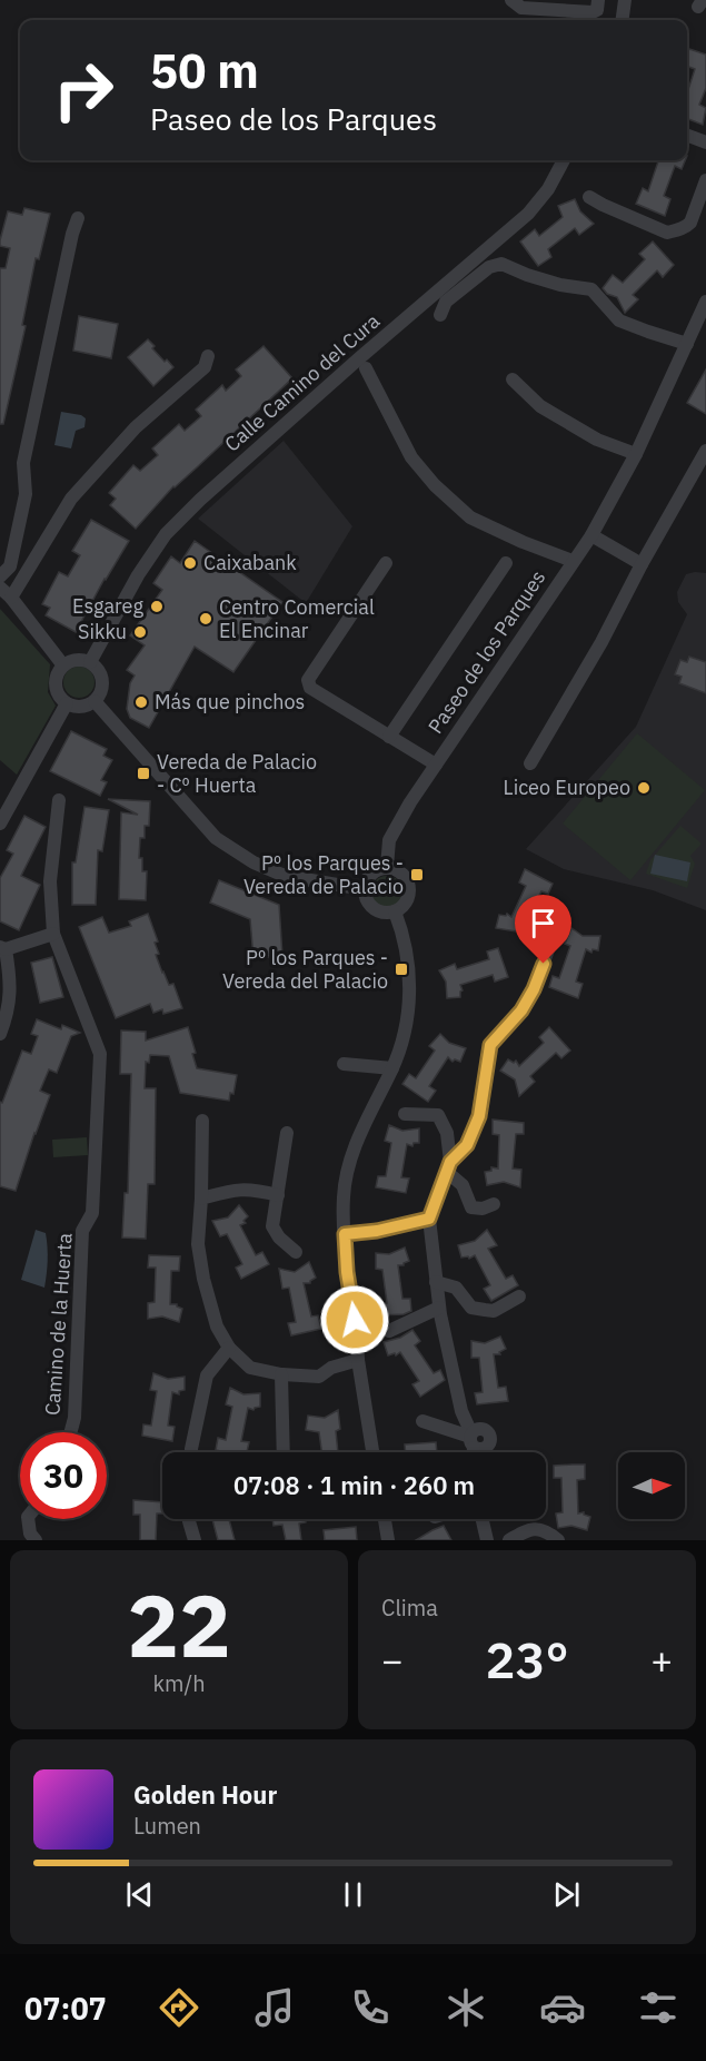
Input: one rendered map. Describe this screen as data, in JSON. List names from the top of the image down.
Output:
{
  "streets": {
    "street": ["Calle Camino del Cura", "Paseo de los Parques", "Camino de la Huerta"]
  },
  "places": {
    "other": [
      "Caixabank",
      "Esgareg",
      "Centro Comercial El Encinar",
      "Sikku",
      "Más que pinchos",
      "Liceo Europeo"
    ],
    "transit": ["Vereda de Palacio - Cº Huerta", "Pº los Parques - Vereda de Palacio", "Pº los Parques - Vereda del Palacio"]
  },
  "north": "right",
  "page": {
    "turn": ["50 m", "Paseo de los Parques"],
    "limit": "30",
    "trip": "07:08 · 1 min · 260 m",
    "tile": [
      ["22", "km/h"],
      "Clima"
    ],
    "heat": ["−", "23°", "+"],
    "song": ["Golden Hour", "Lumen"],
    "tabs": "07:07"
  }
}
